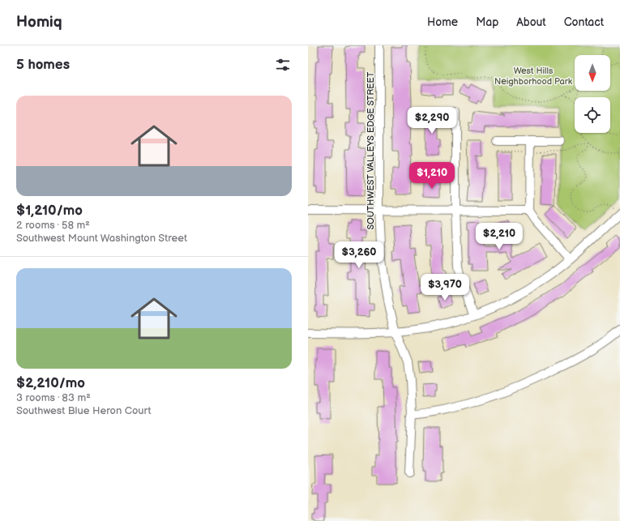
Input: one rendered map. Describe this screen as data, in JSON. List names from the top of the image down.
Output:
{
  "streets": {
    "street": ["SOUTHWEST VALLEYS EDGE STREET"]
  },
  "parks": ["West Hills Neighborhood Park"],
  "north": "bottom",
  "page": {
    "header": "Homiq",
    "nav": [
      "Home",
      "Map",
      "About",
      "Contact"
    ],
    "heading": "5 homes",
    "list": [
      {
        "name": "$1,210/mo",
        "note": "2 rooms · 58 m² · Southwest Mount Washington Street"
      },
      {
        "name": "$2,210/mo",
        "note": "3 rooms · 83 m² · Southwest Blue Heron Court"
      }
    ],
    "price": [
      "$2,290",
      "$1,210",
      "$2,210",
      "$3,260",
      "$3,970"
    ]
  }
}
